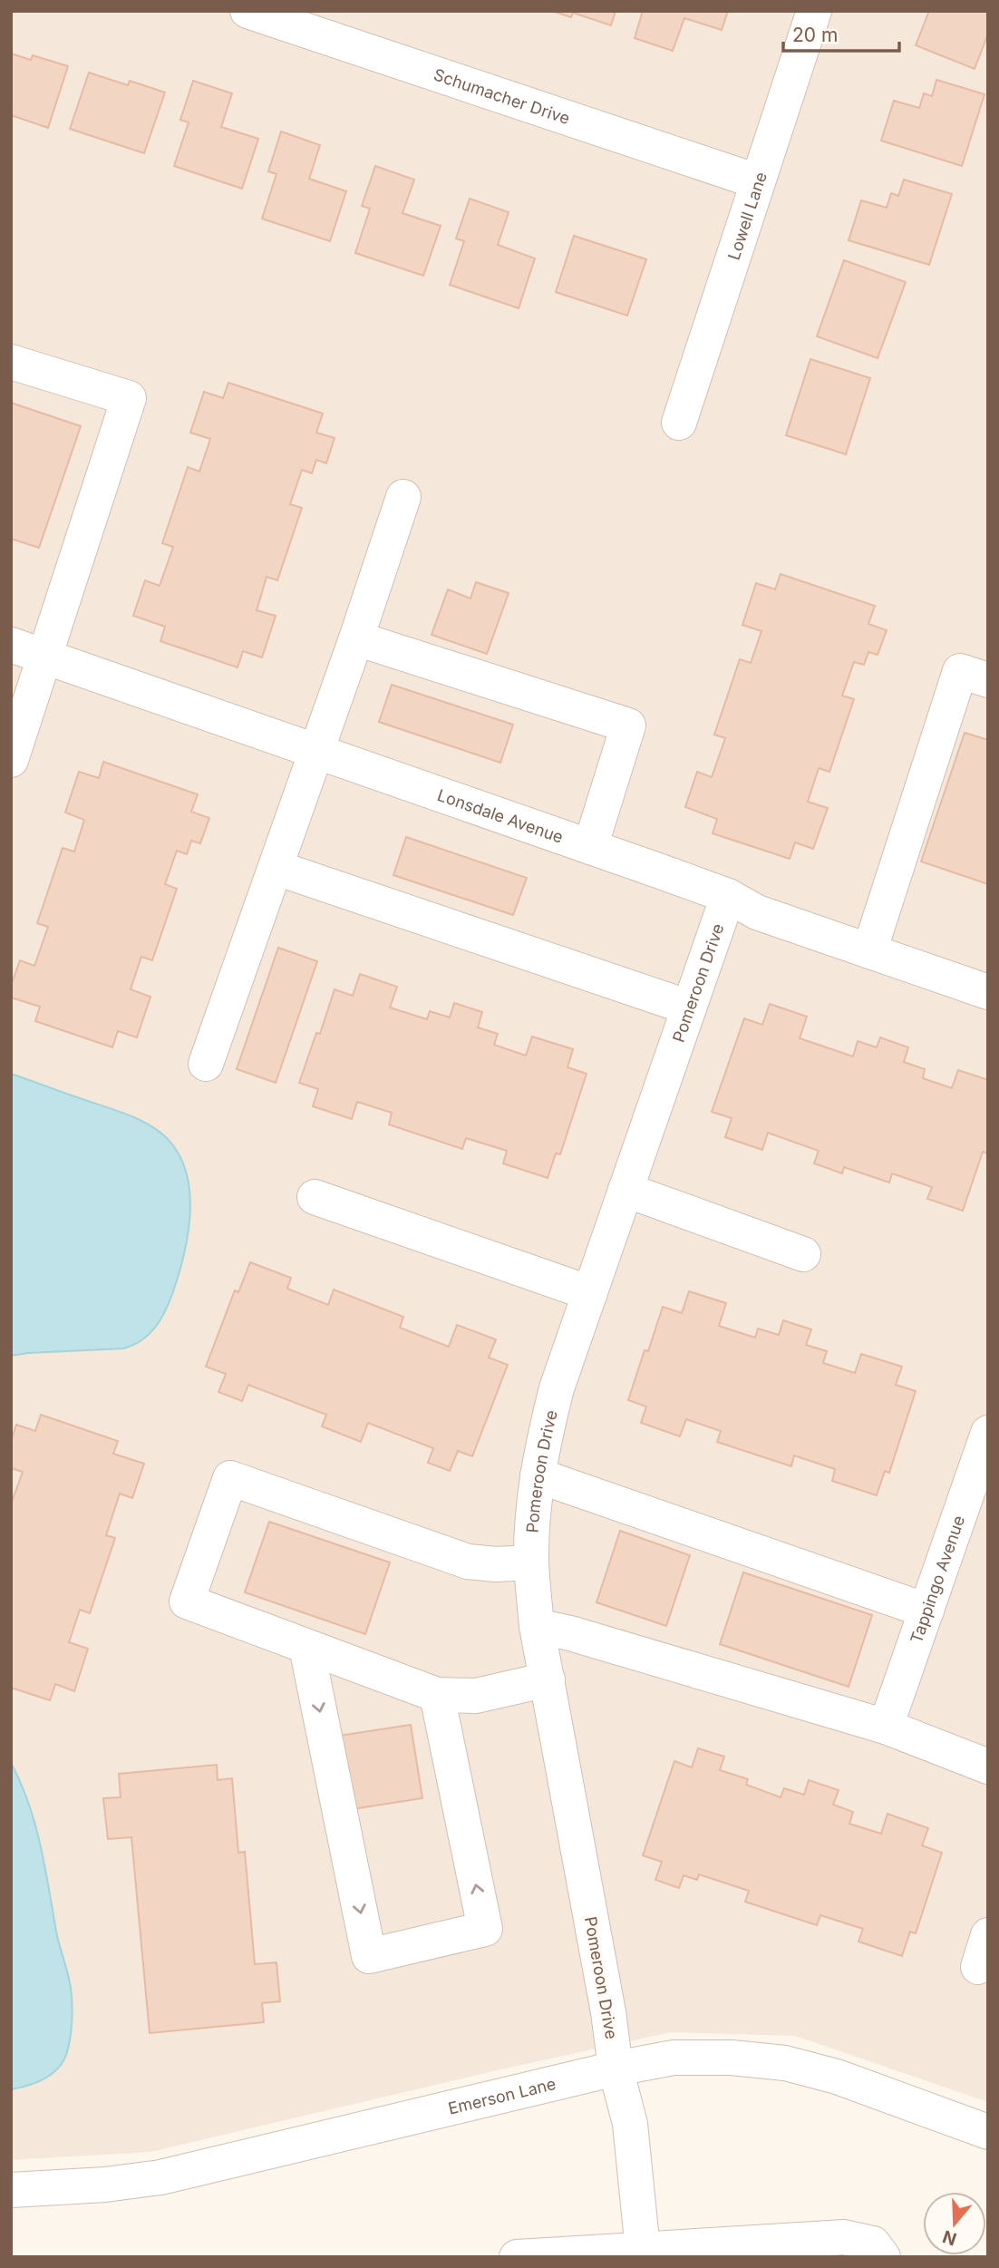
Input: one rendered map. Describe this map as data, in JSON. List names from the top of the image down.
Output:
{
  "streets": {
    "street": [
      "Schumacher Drive",
      "Lowell Lane",
      "Lonsdale Avenue",
      "Pomeroon Drive",
      "Tappingo Avenue",
      "Emerson Lane"
    ]
  },
  "crossings": [
    ["Schumacher Drive", "Lowell Lane"],
    ["Lonsdale Avenue", "Pomeroon Drive"],
    ["Pomeroon Drive", "Emerson Lane"]
  ],
  "scale_bar": "20 m",
  "north": "bottom"
}
